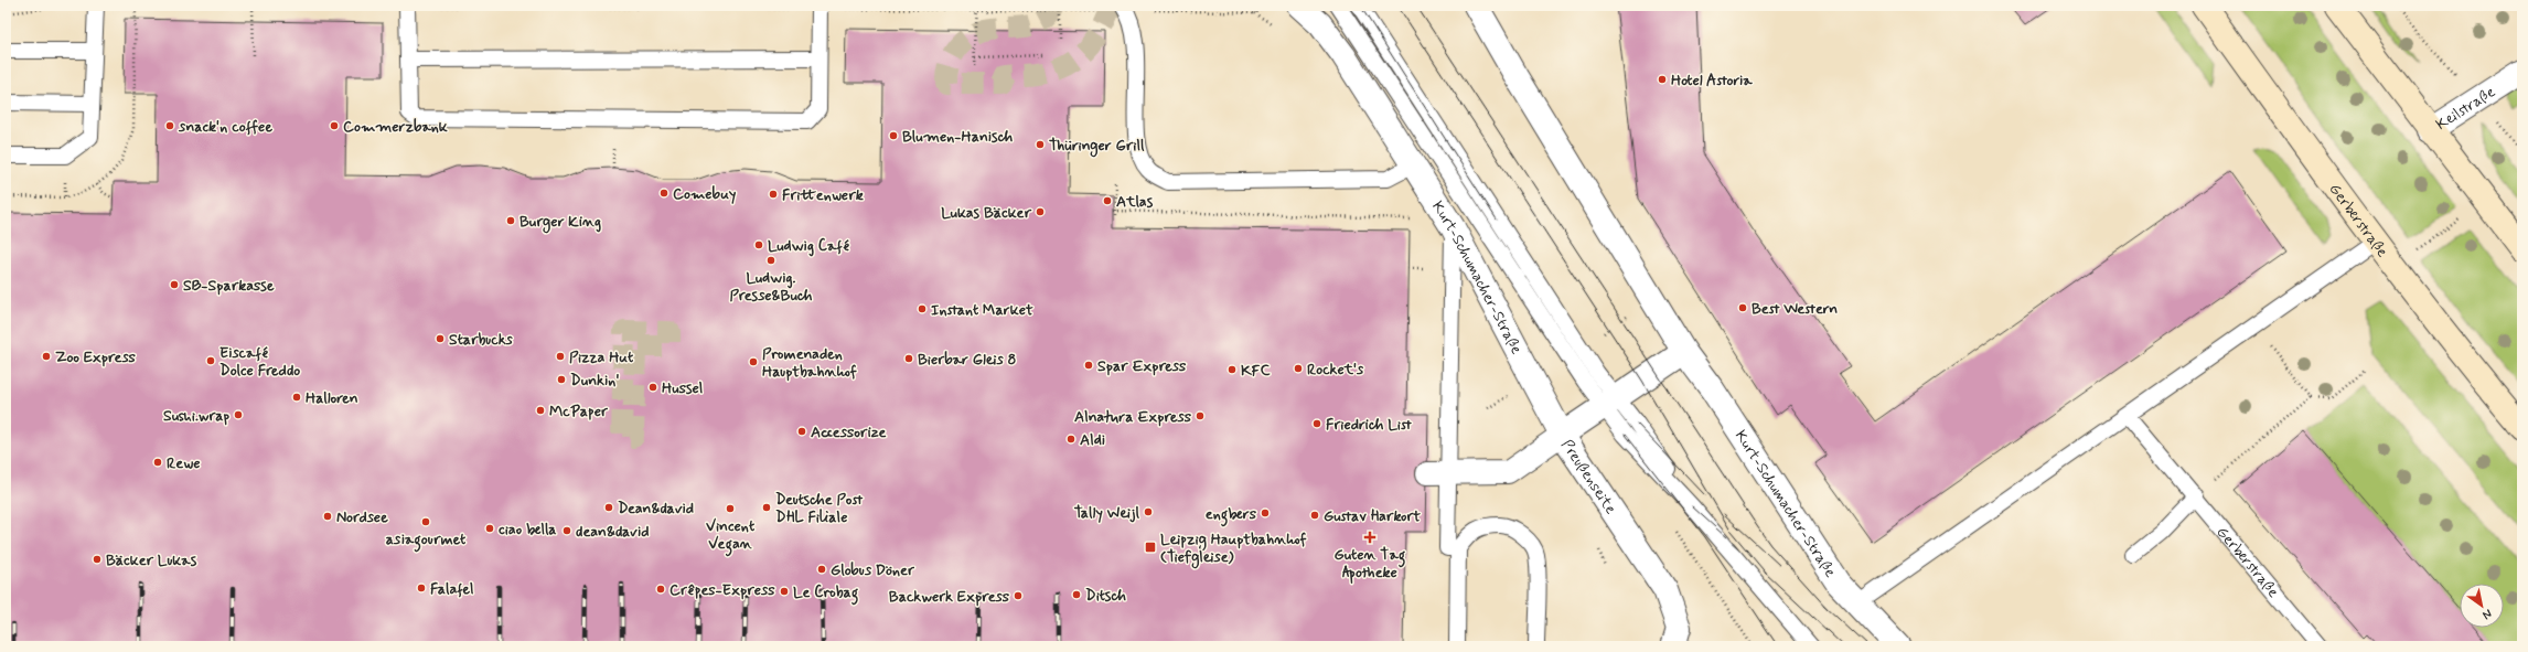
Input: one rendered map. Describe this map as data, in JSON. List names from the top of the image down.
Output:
{
  "streets": {
    "main road": ["Gerberstraße"],
    "street": ["Keilstraße", "Kurt-Schumacher-Straße", "Preußenseite"]
  },
  "crossings": [
    ["Kurt-Schumacher-Straße", "Preußenseite"]
  ],
  "places": {
    "other": [
      "Hotel Astoria",
      "snack'n coffee",
      "Commerzbank",
      "Blumen-Hanisch",
      "Thüringer Grill",
      "Comebuy",
      "Frittenwerk",
      "Atlas",
      "Lukas Bäcker",
      "Burger King",
      "Ludwig Café",
      "Ludwig. Presse&Buch",
      "SB-Sparkasse",
      "Best Western",
      "Instant Market",
      "Starbucks",
      "Zoo Express",
      "Pizza Hut",
      "Bierbar Gleis 8",
      "Eiscafé Dolce Freddo",
      "Promenaden Hauptbahnhof",
      "Spar Express",
      "Rocket's",
      "KFC",
      "Dunkin'",
      "Hussel",
      "Halloren",
      "McPaper",
      "Sushi.wrap",
      "Alnatura Express",
      "Friedrich List",
      "Accessorize",
      "Aldi",
      "Rewe",
      "Dean&david",
      "Deutsche Post DHL Filiale",
      "Vincent Vegan",
      "Tally Weijl",
      "engbers",
      "Gustav Harkort",
      "Nordsee",
      "asiagourmet",
      "ciao bella",
      "dean&david",
      "Bäcker Lukas",
      "Globus Döner",
      "Falafel",
      "Crêpes-Express",
      "Le Crobag",
      "Ditsch",
      "Backwerk Express"
    ],
    "health": ["Guten Tag Apotheke"],
    "transit": ["Leipzig Hauptbahnhof (Tiefgleise)"]
  },
  "north": "bottom right"
}
